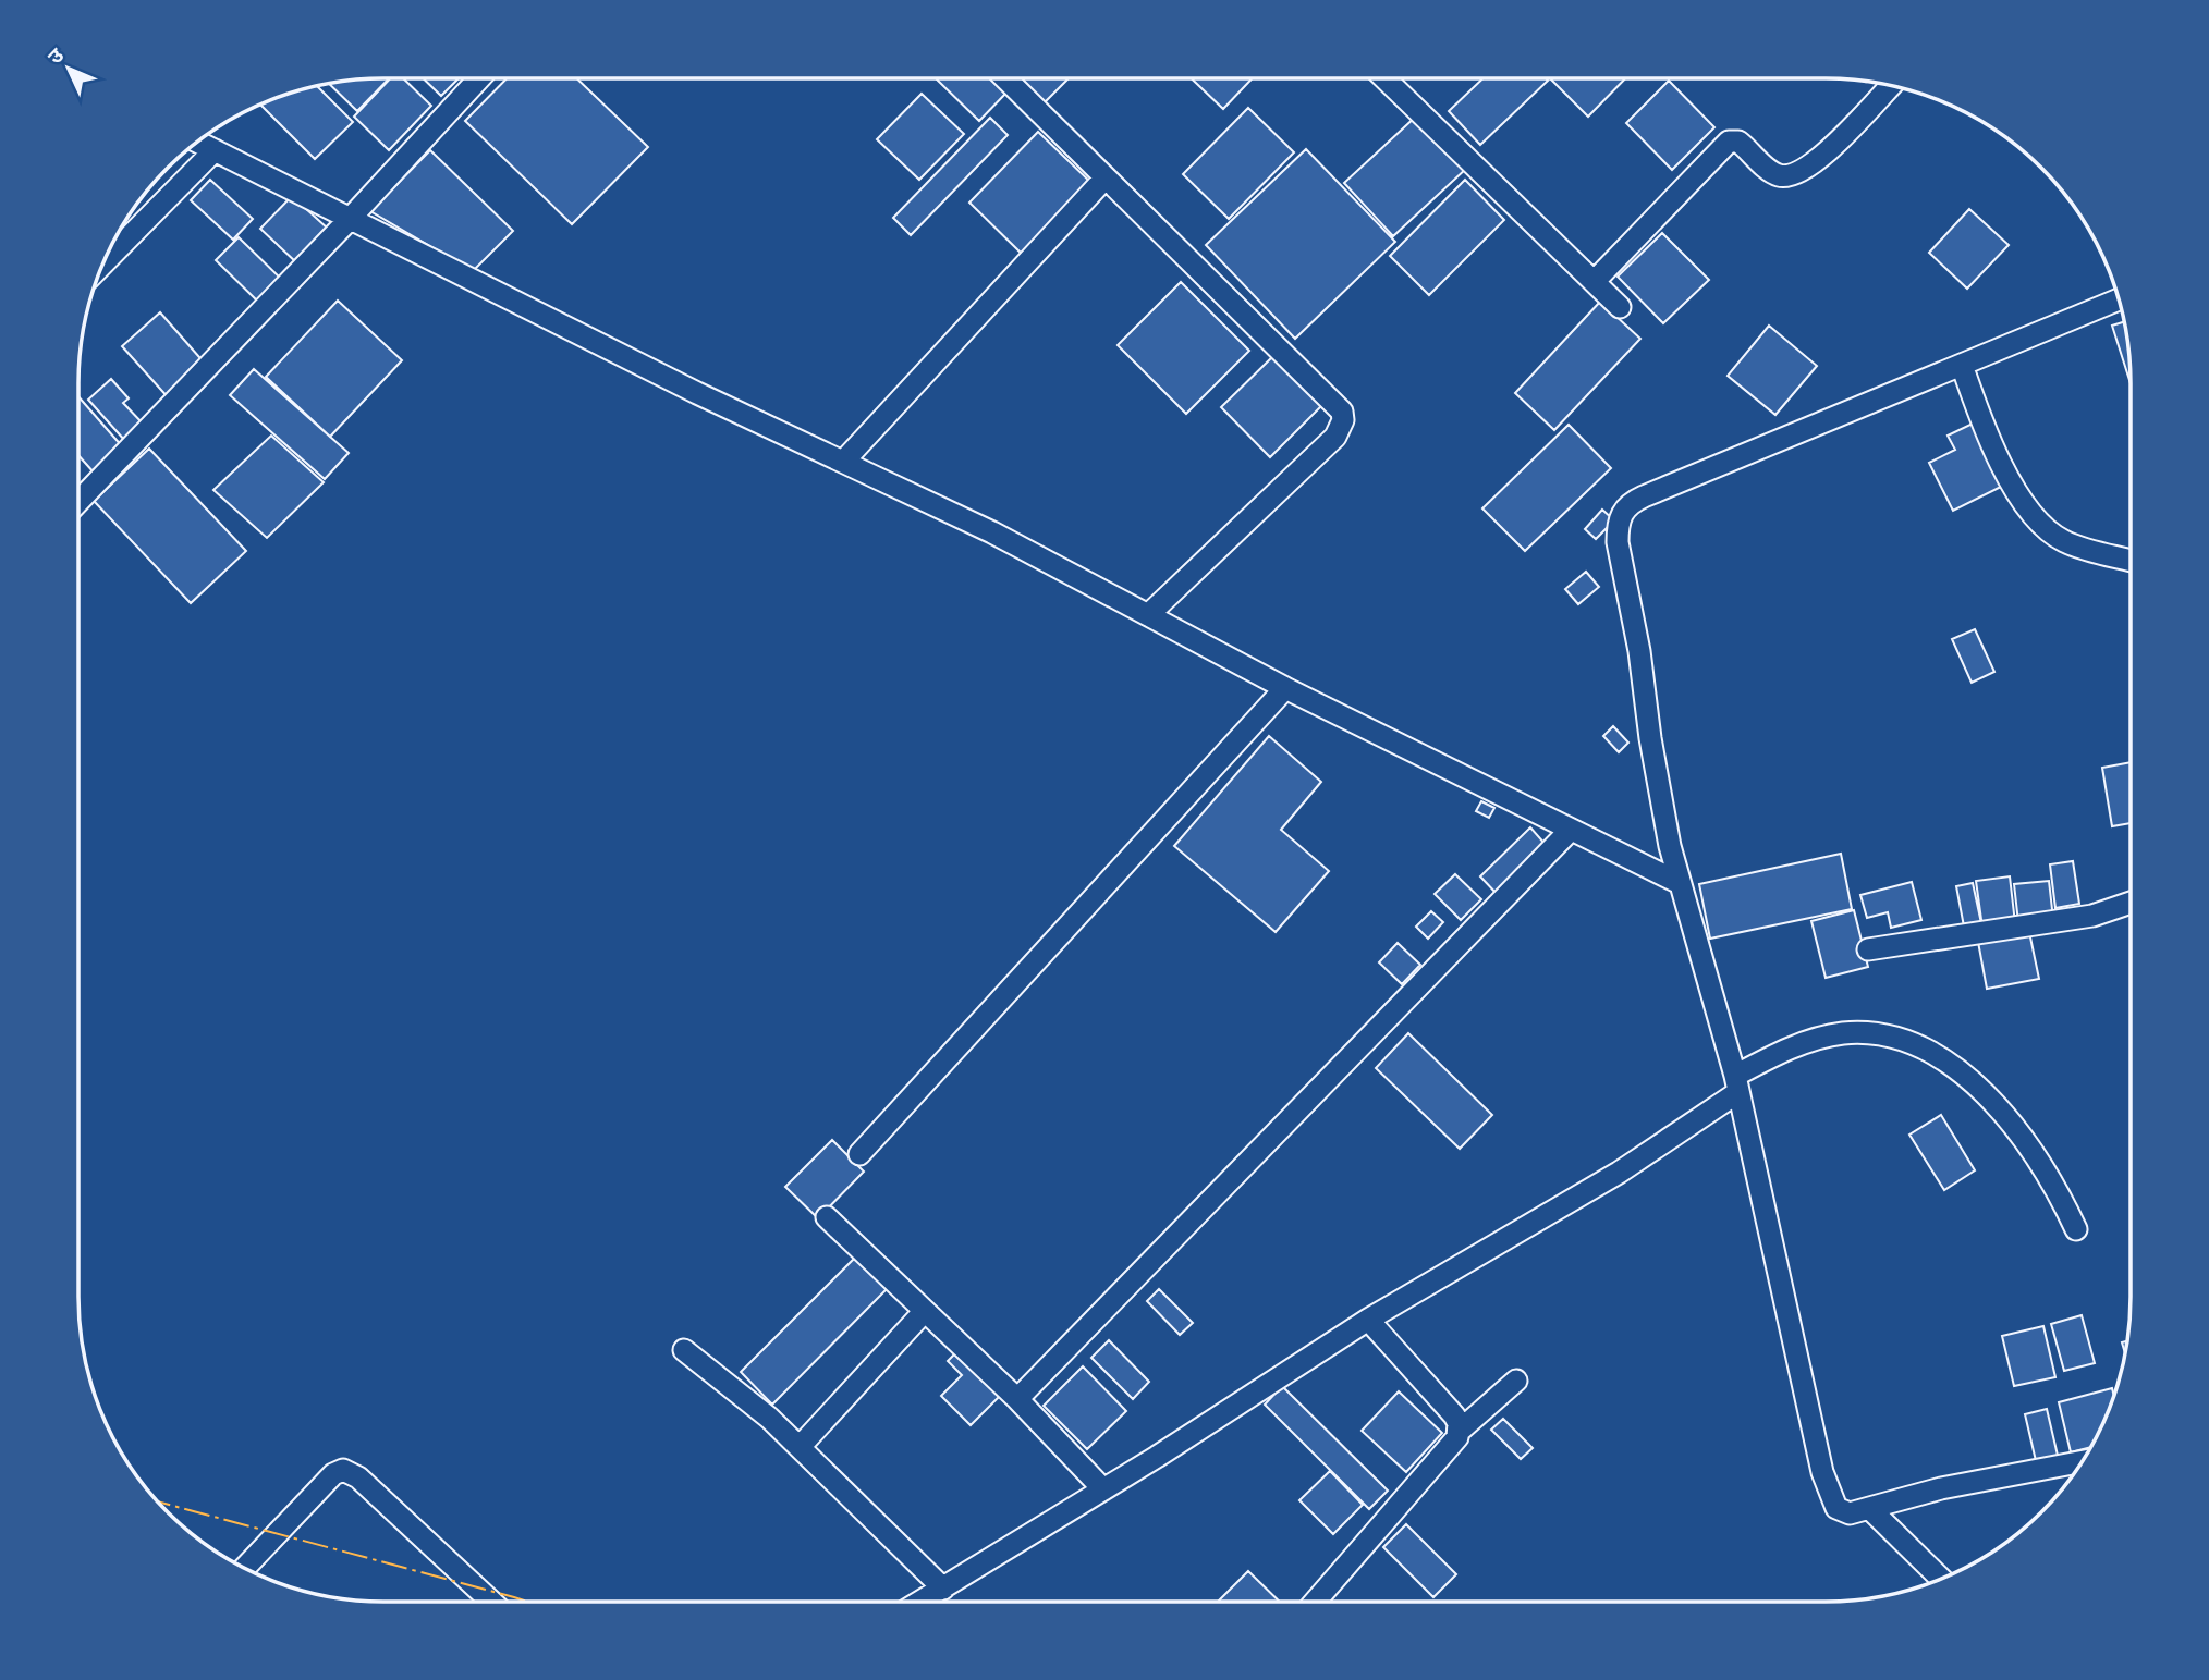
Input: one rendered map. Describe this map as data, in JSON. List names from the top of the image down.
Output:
{
  "north": "top left"
}
